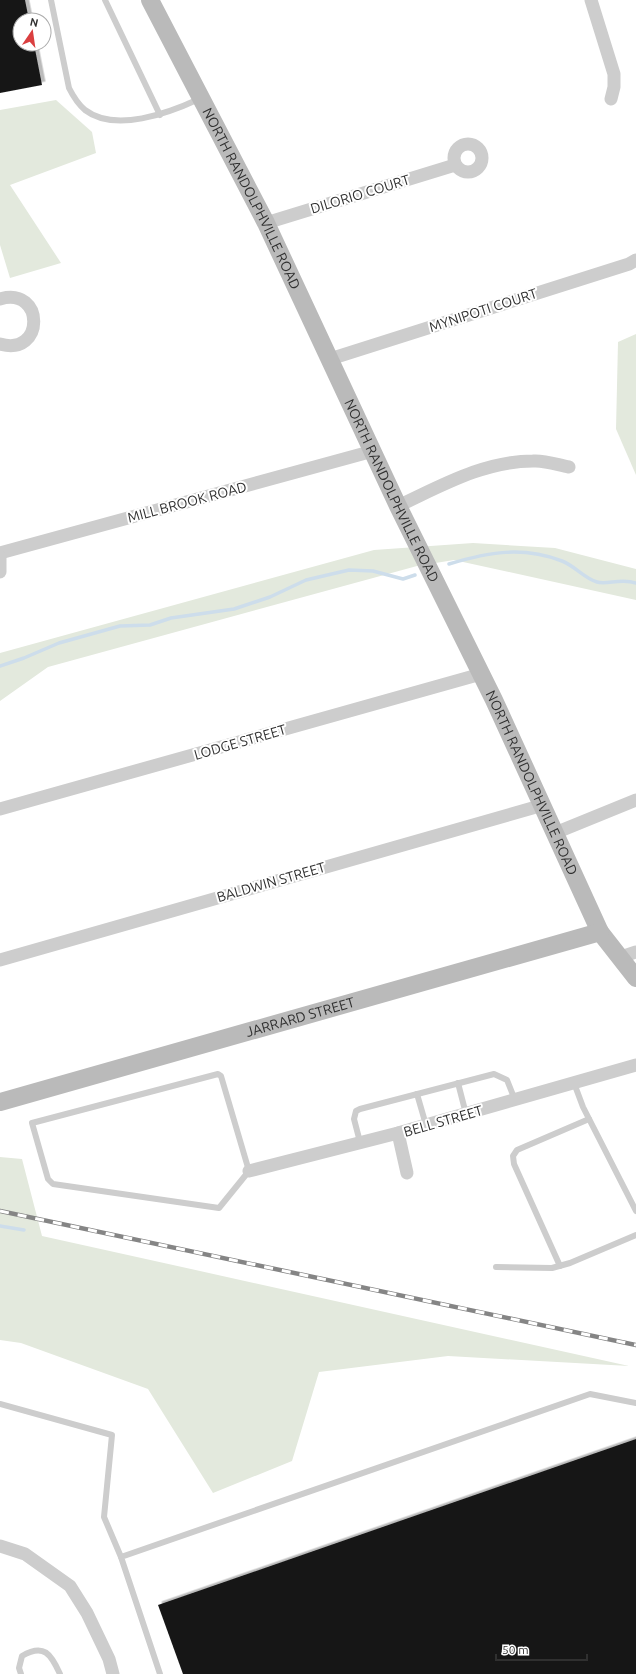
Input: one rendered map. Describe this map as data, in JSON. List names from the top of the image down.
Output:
{
  "streets": {
    "street": [
      "DILORIO COURT",
      "NORTH RANDOLPHVILLE ROAD",
      "MYNIPOTI COURT",
      "MILL BROOK ROAD",
      "LODGE STREET",
      "BALDWIN STREET",
      "JARRARD STREET",
      "BELL STREET"
    ]
  },
  "crossings": [
    ["DILORIO COURT", "NORTH RANDOLPHVILLE ROAD"],
    ["NORTH RANDOLPHVILLE ROAD", "MYNIPOTI COURT"],
    ["NORTH RANDOLPHVILLE ROAD", "MILL BROOK ROAD"],
    ["NORTH RANDOLPHVILLE ROAD", "LODGE STREET"],
    ["NORTH RANDOLPHVILLE ROAD", "BALDWIN STREET"],
    ["NORTH RANDOLPHVILLE ROAD", "JARRARD STREET"]
  ],
  "scale_bar": "50 m",
  "north": "top"
}
